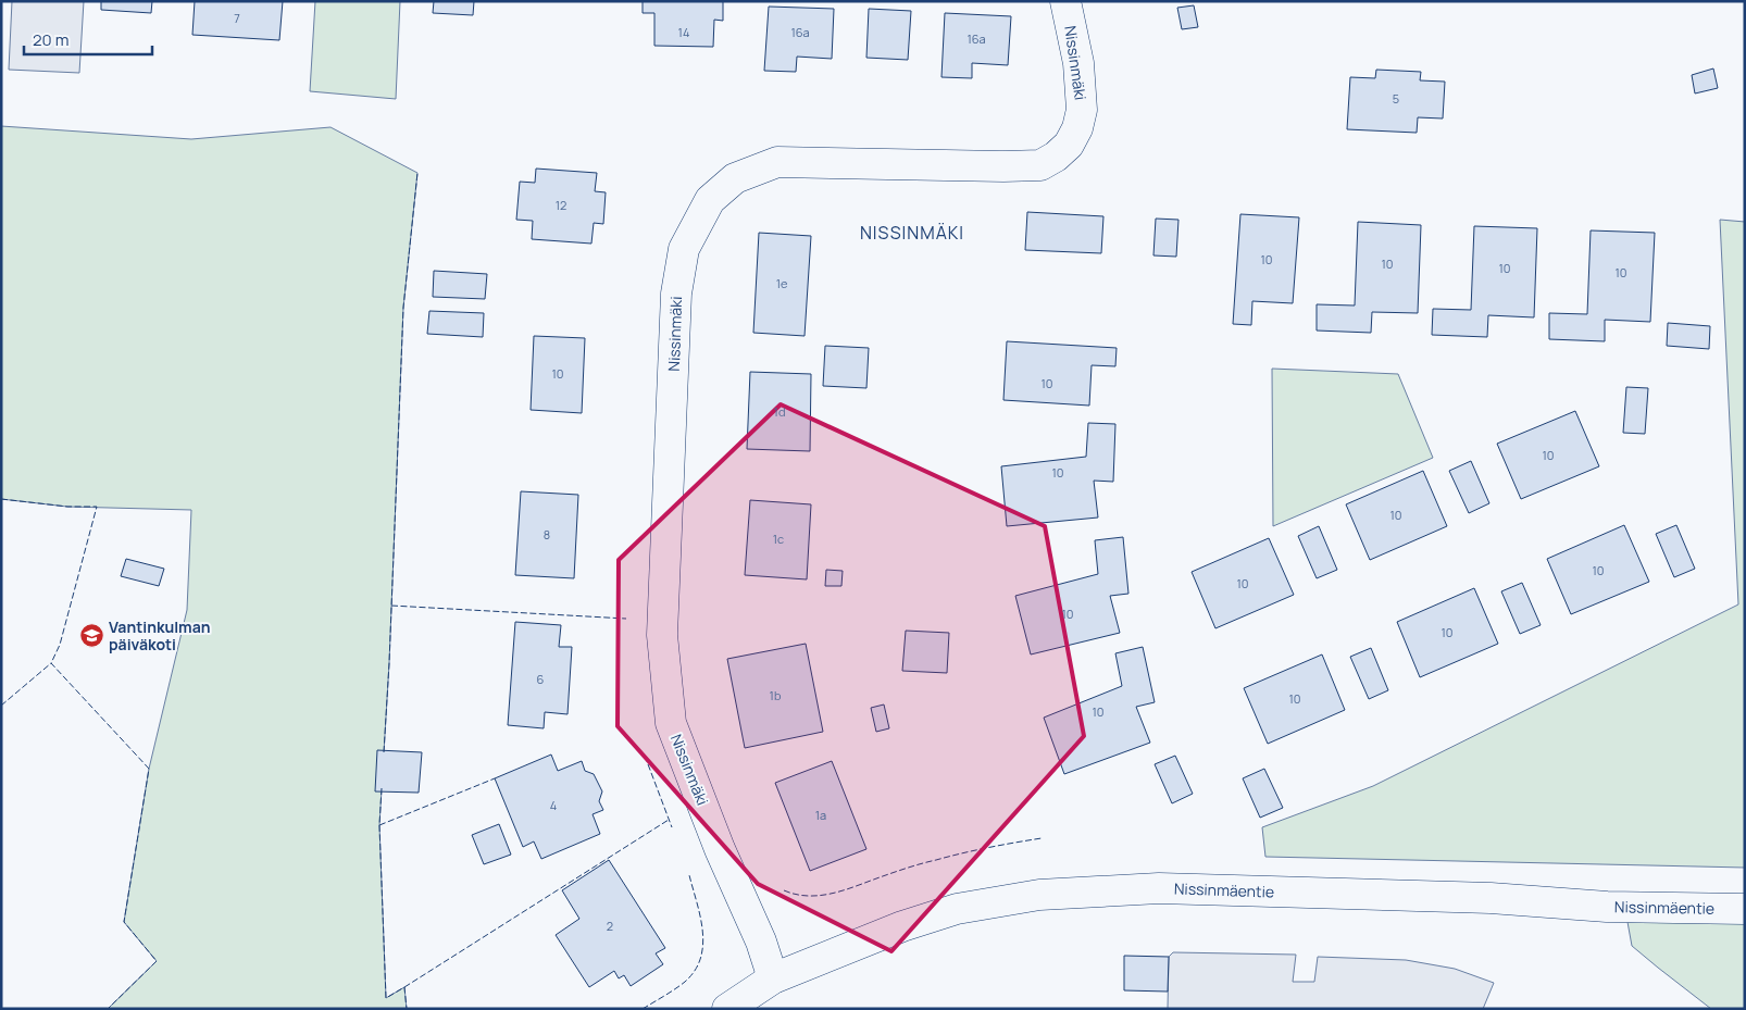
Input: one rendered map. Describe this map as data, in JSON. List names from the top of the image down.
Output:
{
  "streets": {
    "street": ["Nissinmäki", "Nissinmäentie"]
  },
  "crossings": [
    ["Nissinmäki", "Nissinmäentie"]
  ],
  "districts": ["NISSINMÄKI"],
  "places": {
    "school or university": ["Vantinkulman päiväkoti"]
  },
  "house_numbers": [
    "7",
    "14",
    "16a",
    "16a",
    "5",
    "12",
    "10",
    "10",
    "10",
    "10",
    "1e",
    "10",
    "10",
    "1d",
    "10",
    "10",
    "10",
    "8",
    "1c",
    "10",
    "10",
    "10",
    "10",
    "6",
    "1b",
    "10",
    "10",
    "4",
    "1a",
    "2"
  ],
  "scale_bar": "20 m"
}
